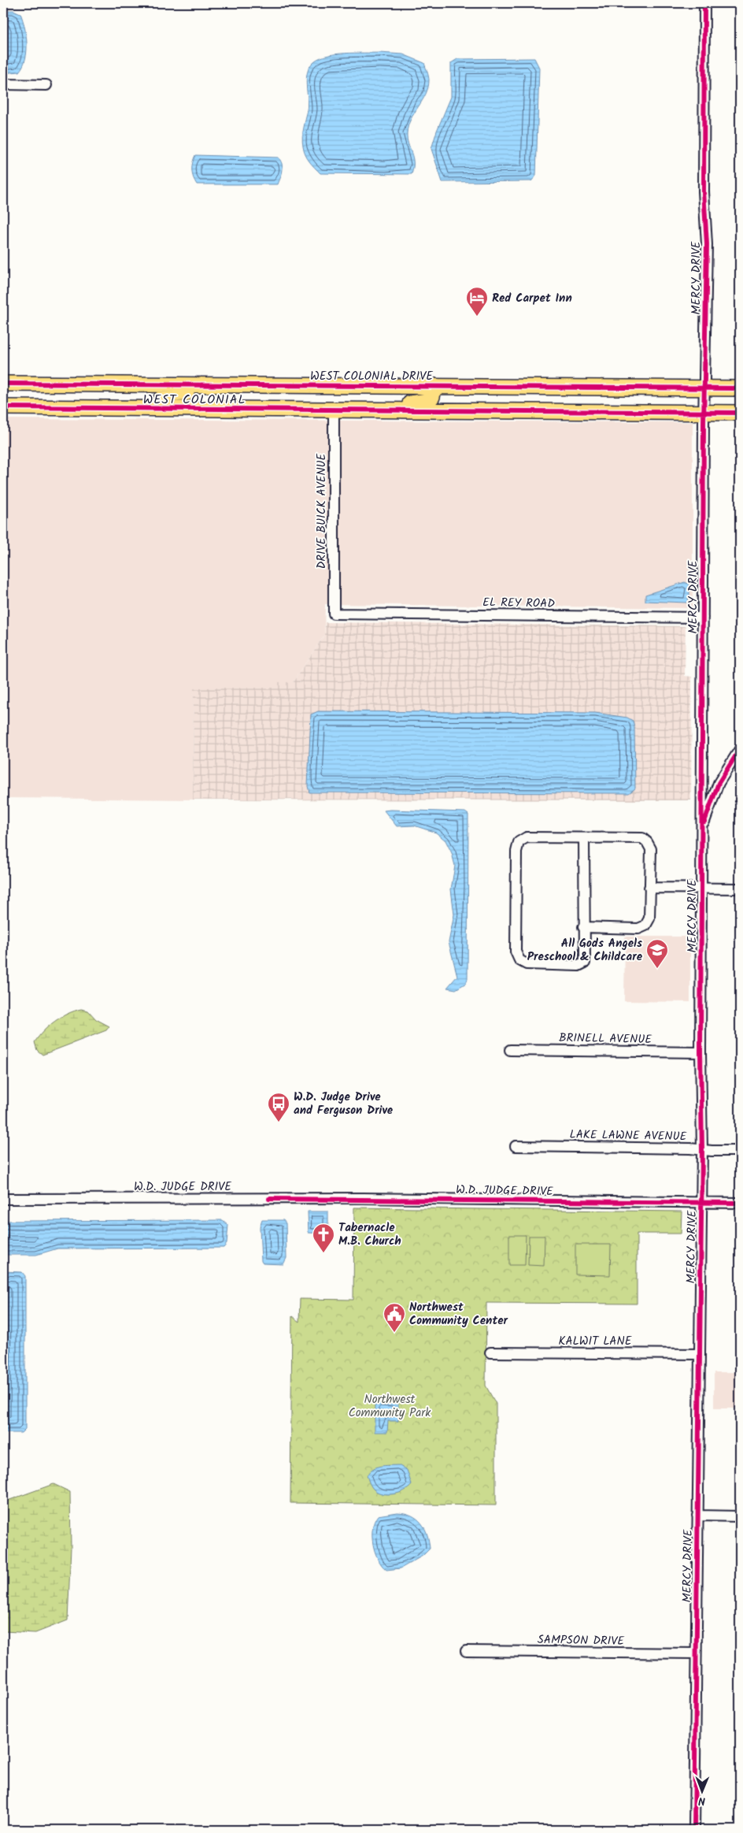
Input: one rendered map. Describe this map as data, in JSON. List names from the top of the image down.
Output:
{
  "streets": {
    "highway": ["WEST COLONIAL DRIVE"],
    "street": [
      "MERCY DRIVE",
      "DRIVE BUICK AVENUE",
      "EL REY ROAD",
      "BRINELL AVENUE",
      "LAKE LAWNE AVENUE",
      "W.D. JUDGE DRIVE",
      "KALWIT LANE",
      "SAMPSON DRIVE"
    ]
  },
  "crossings": [
    ["MERCY DRIVE", "WEST COLONIAL DRIVE"],
    ["MERCY DRIVE", "EL REY ROAD"],
    ["MERCY DRIVE", "BRINELL AVENUE"],
    ["MERCY DRIVE", "LAKE LAWNE AVENUE"],
    ["MERCY DRIVE", "W.D. JUDGE DRIVE"],
    ["MERCY DRIVE", "KALWIT LANE"],
    ["MERCY DRIVE", "SAMPSON DRIVE"],
    ["DRIVE BUICK AVENUE", "EL REY ROAD"]
  ],
  "districts": ["WEST COLONIAL"],
  "parks": ["Northwest Community Park"],
  "places": {
    "hotel": ["Red Carpet Inn"],
    "school or university": ["All Gods Angels Preschool & Childcare"],
    "bus stop": ["W.D. Judge Drive and Ferguson Drive"],
    "church": ["Tabernacle M.B. Church"],
    "public building": ["Northwest Community Center"]
  },
  "north": "bottom"
}
